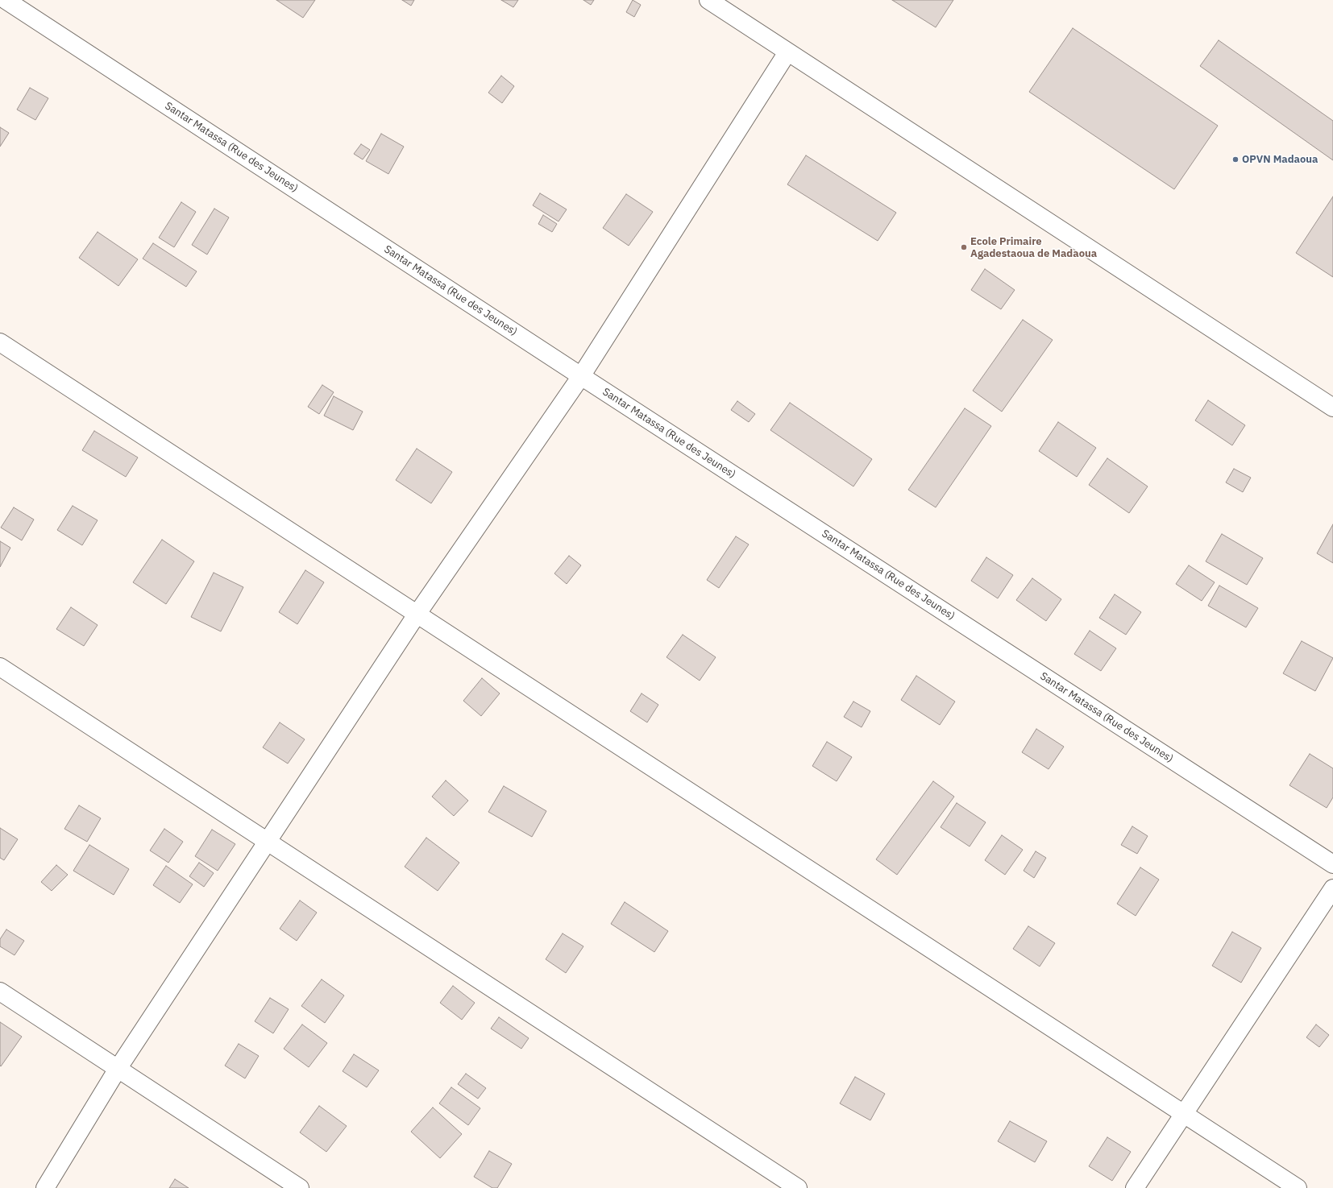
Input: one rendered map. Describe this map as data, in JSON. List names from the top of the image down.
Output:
{
  "streets": {
    "main road": ["Santar Matassa (Rue des Jeunes)"]
  },
  "places": ["OPVN Madaoua", "Ecole Primaire Agadestaoua de Madaoua"]
}
